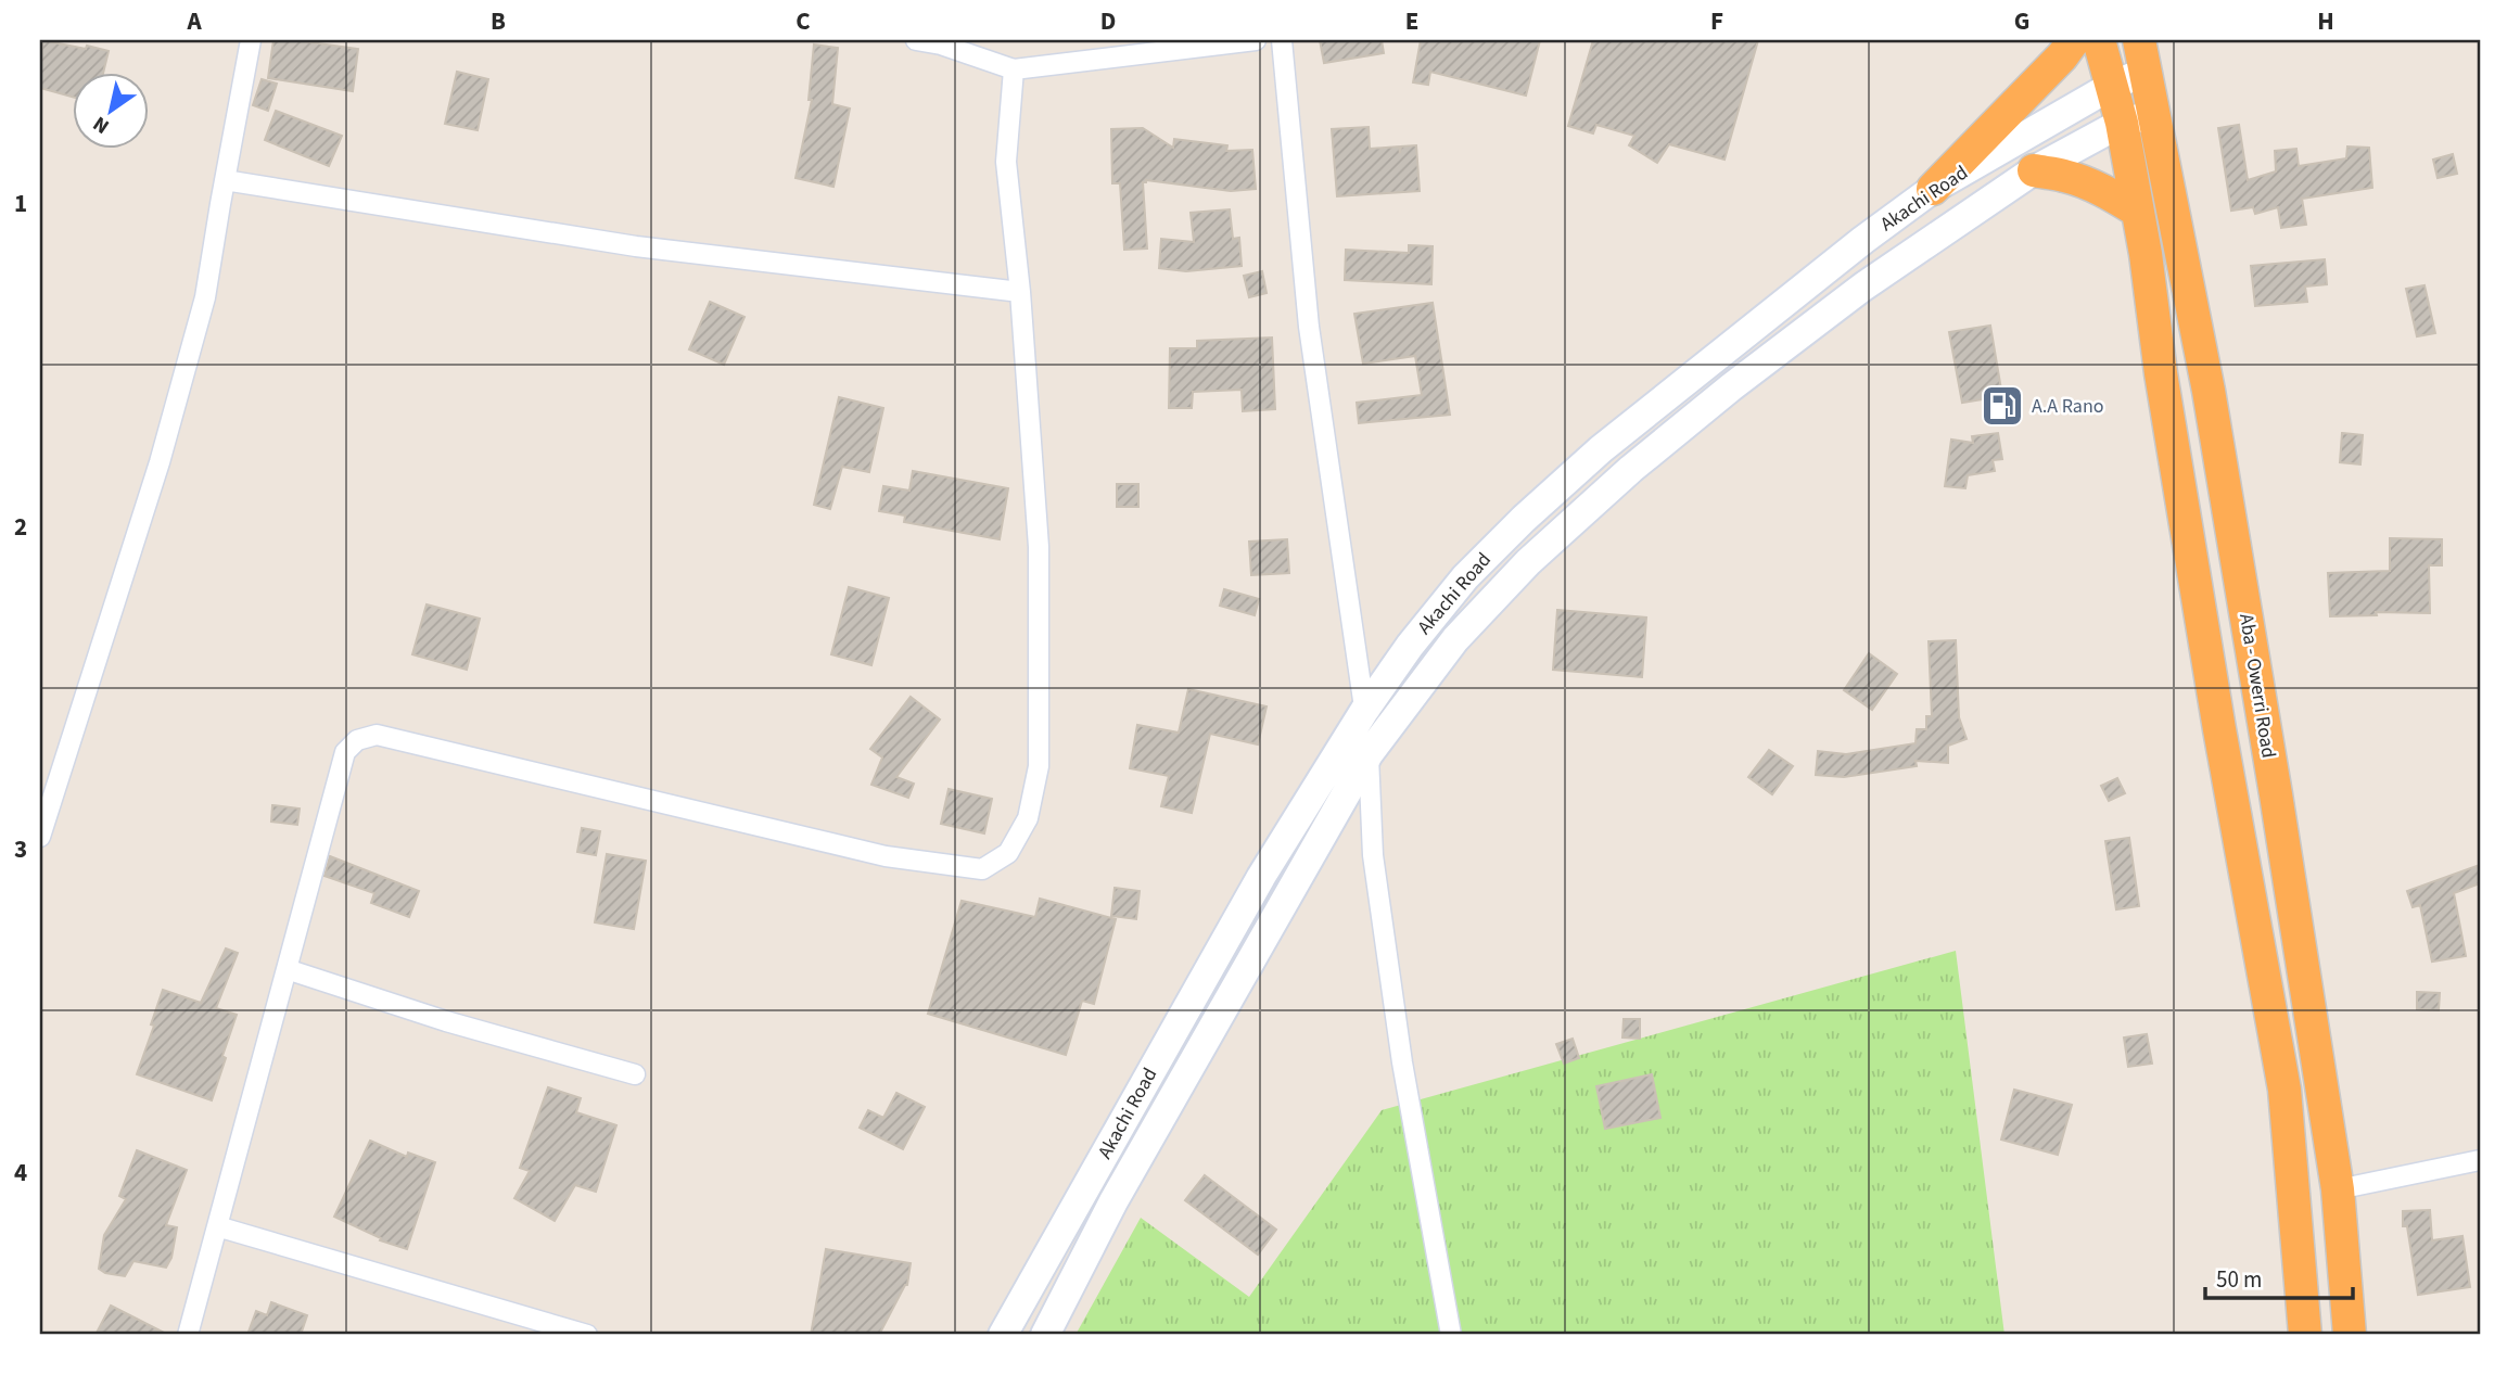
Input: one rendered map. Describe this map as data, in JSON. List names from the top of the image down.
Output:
{
  "streets": {
    "highway": ["Aba - Owerri Road"],
    "main road": ["Akachi Road"]
  },
  "crossings": [
    ["Akachi Road", "Aba - Owerri Road"]
  ],
  "places": {
    "fuel station": ["A.A Rano"]
  },
  "scale_bar": "50 m",
  "north": "bottom left",
  "grid": {
    "columns": [
      "A",
      "B",
      "C",
      "D",
      "E",
      "F",
      "G",
      "H"
    ],
    "rows": [
      "1",
      "2",
      "3",
      "4"
    ]
  }
}
